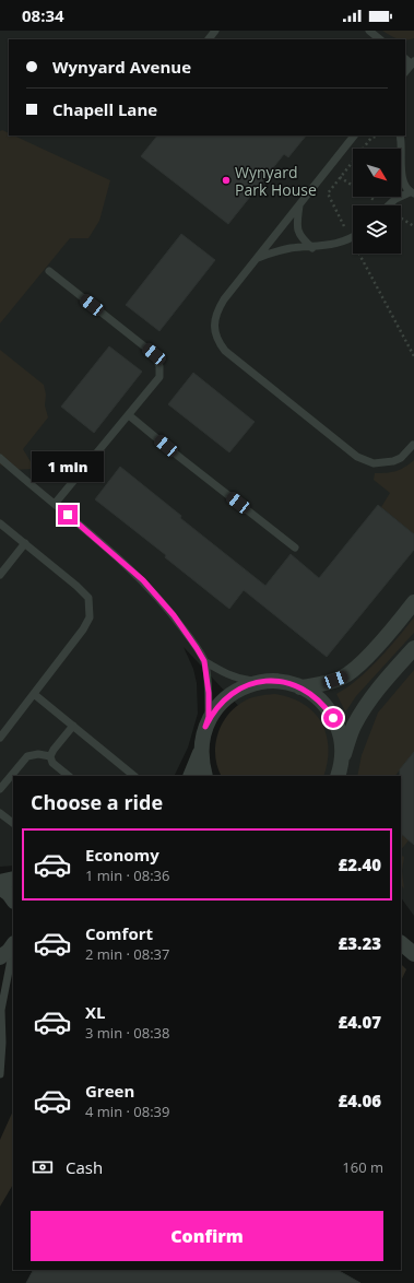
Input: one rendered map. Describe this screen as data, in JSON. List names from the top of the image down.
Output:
{
  "places": ["Wynyard Park House"],
  "north": "bottom right",
  "page": {
    "status": "08:34",
    "banner": ["Wynyard Avenue", "Chapell Lane"],
    "bubble": "1 min",
    "heading": "Choose a ride",
    "list": [
      {
        "name": "Economy",
        "note": "1 min · 08:36",
        "value": "£2.40"
      },
      {
        "name": "Comfort",
        "note": "2 min · 08:37",
        "value": "£3.23"
      },
      {
        "name": "XL",
        "note": "3 min · 08:38",
        "value": "£4.07"
      },
      {
        "name": "Green",
        "note": "4 min · 08:39",
        "value": "£4.06"
      }
    ],
    "pay": ["Cash", "160 m"],
    "buttons": "Confirm"
  }
}
